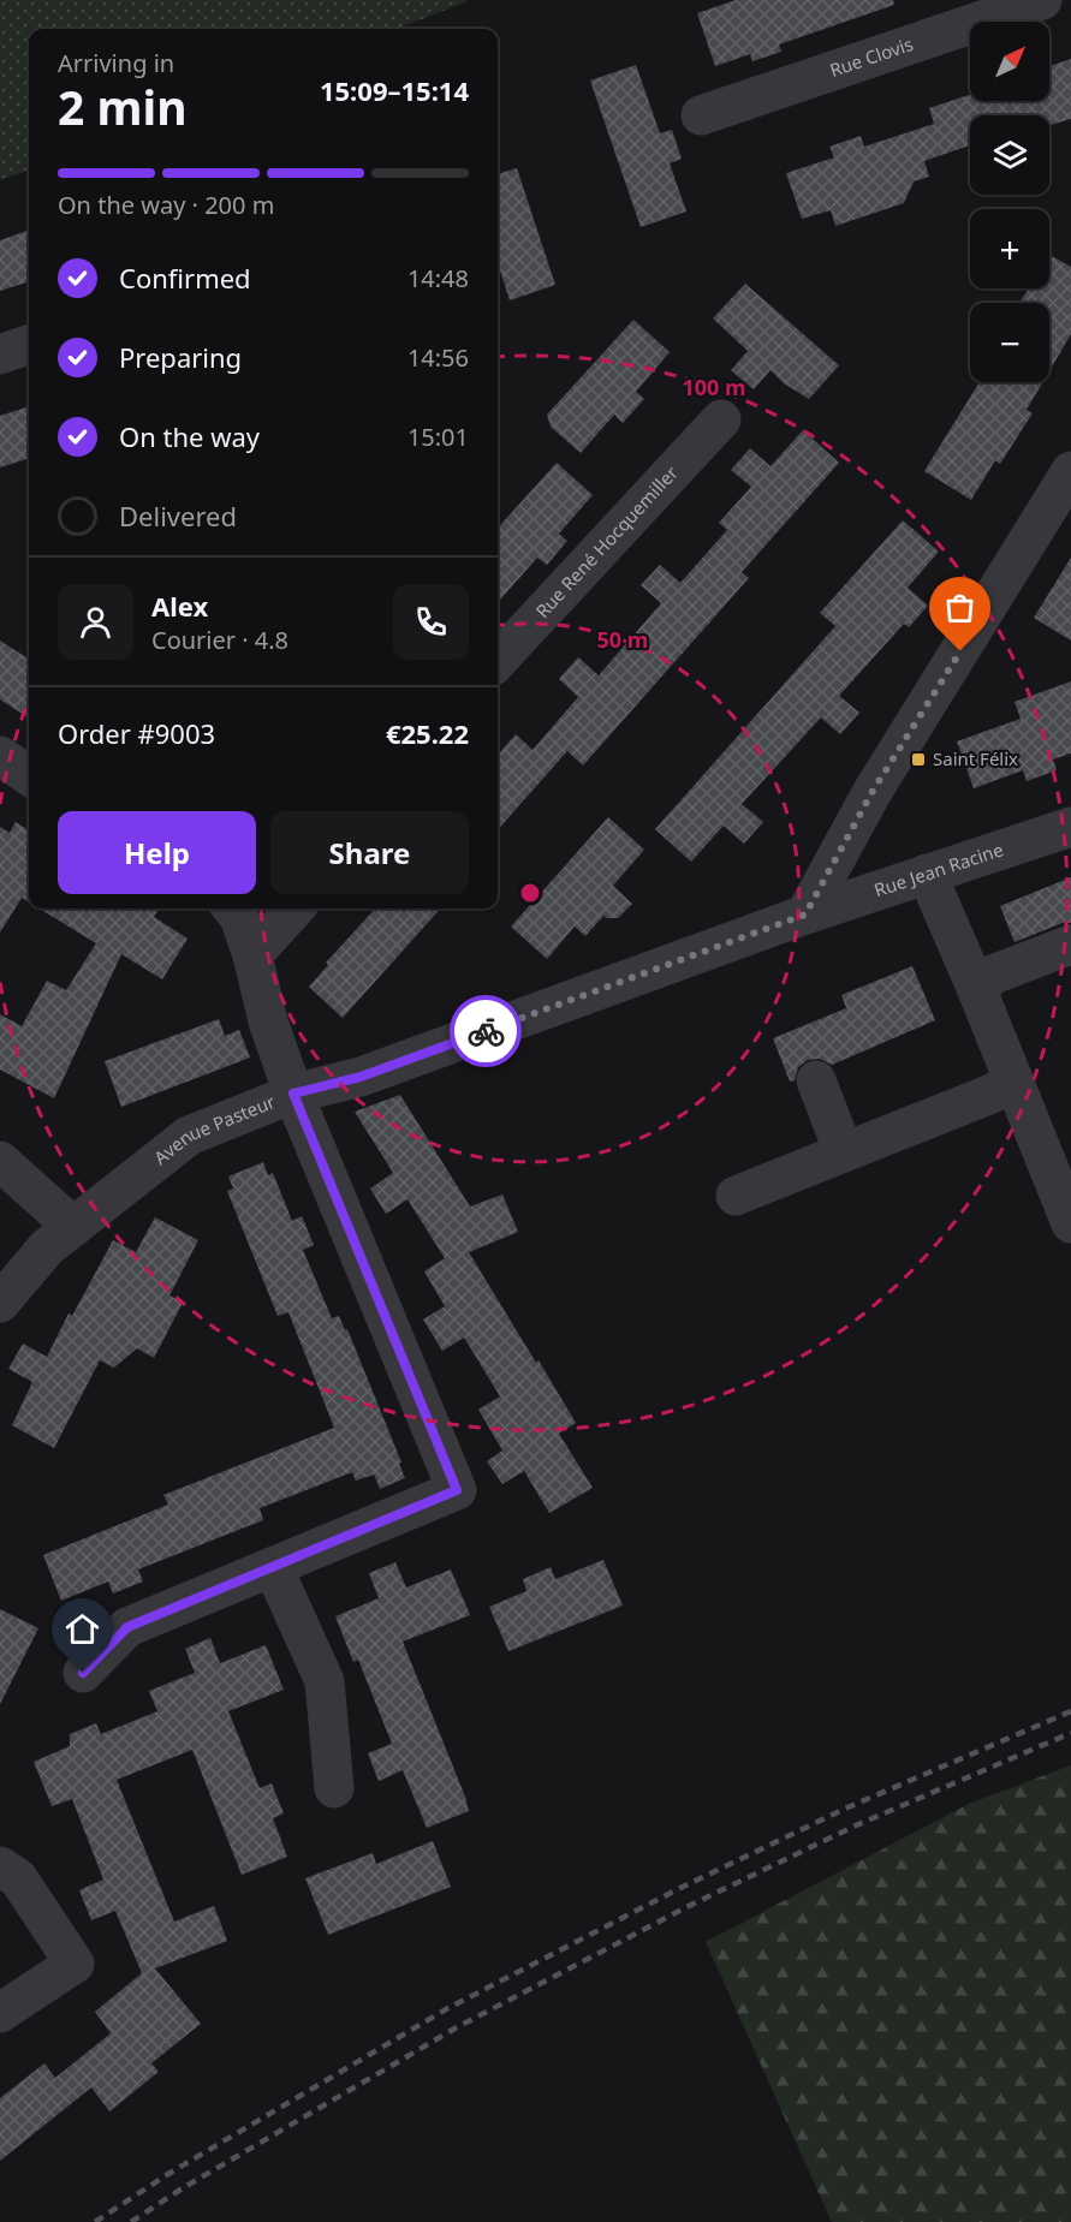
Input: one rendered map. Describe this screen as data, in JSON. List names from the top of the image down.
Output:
{
  "streets": {
    "street": [
      "Rue Clovis",
      "Rue René Hocquemiller",
      "Rue Jean Racine",
      "Avenue Pasteur"
    ]
  },
  "crossings": [
    ["Rue Jean Racine", "Avenue Pasteur"]
  ],
  "places": {
    "transit": ["Saint Félix"]
  },
  "north": "top right",
  "page": {
    "map_buttons": ["+", "−"],
    "heading": ["2 min", "Arriving in", "15:09–15:14"],
    "panel": [
      "Alex",
      "Courier · 4.8",
      "Order #9003",
      "€25.22"
    ],
    "bar": "On the way · 200 m",
    "list": [
      ["Confirmed", "14:48"],
      ["Preparing", "14:56"],
      ["On the way", "15:01"],
      "Delivered"
    ],
    "buttons": ["Help", "Share"]
  },
  "rings": ["100 m", "50 m"]
}
